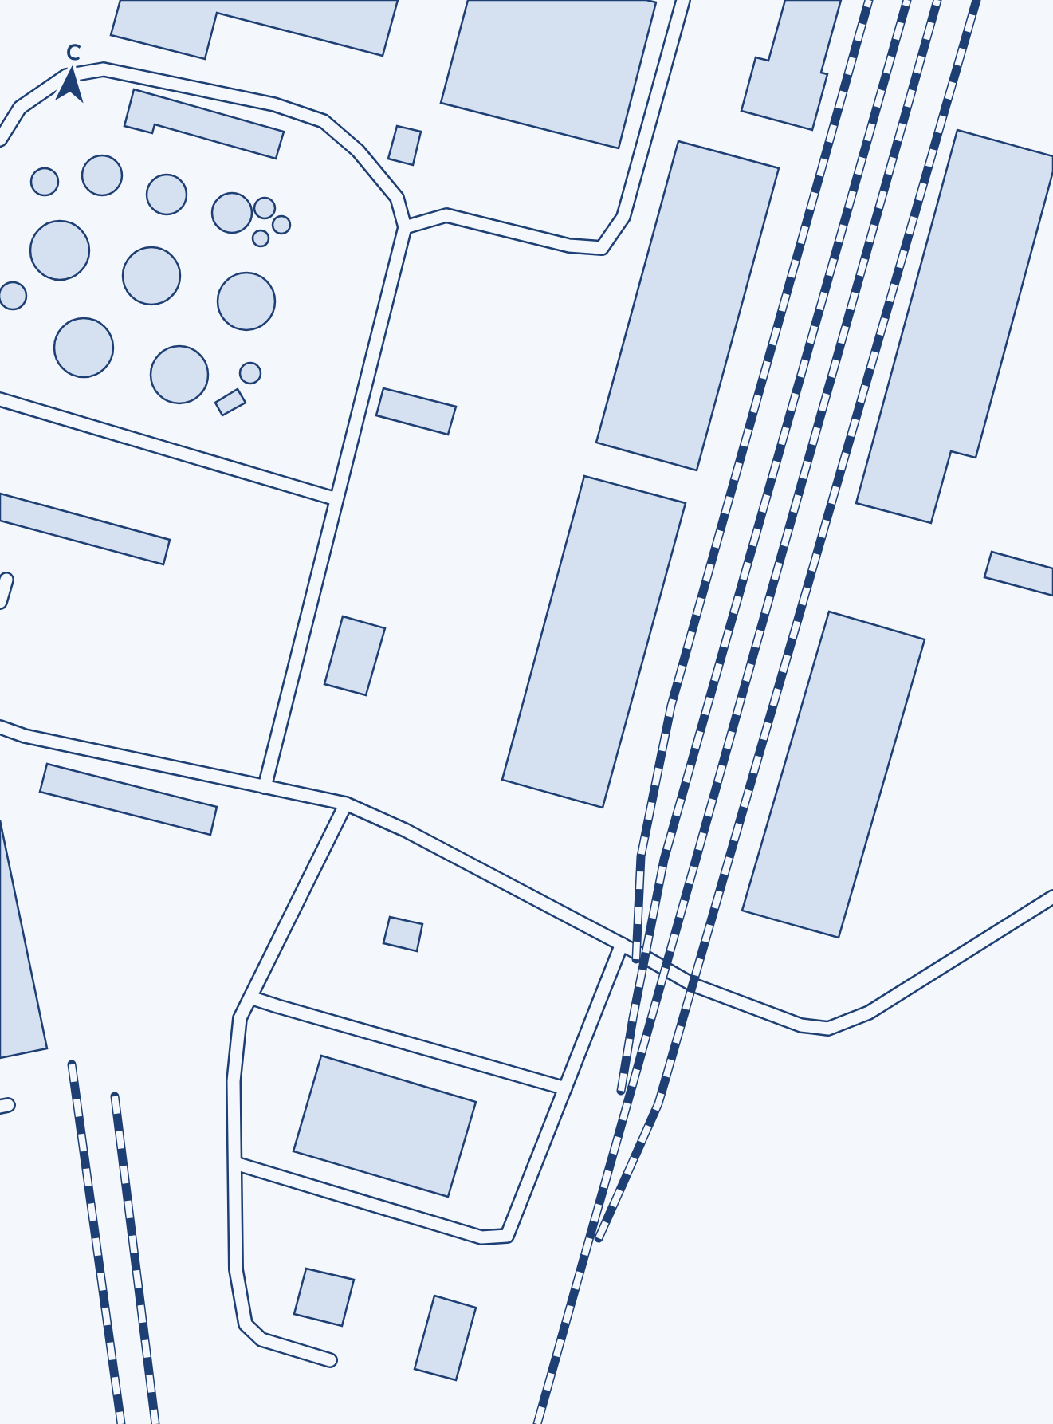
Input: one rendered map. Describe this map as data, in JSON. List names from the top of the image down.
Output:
{
  "north": "top"
}
